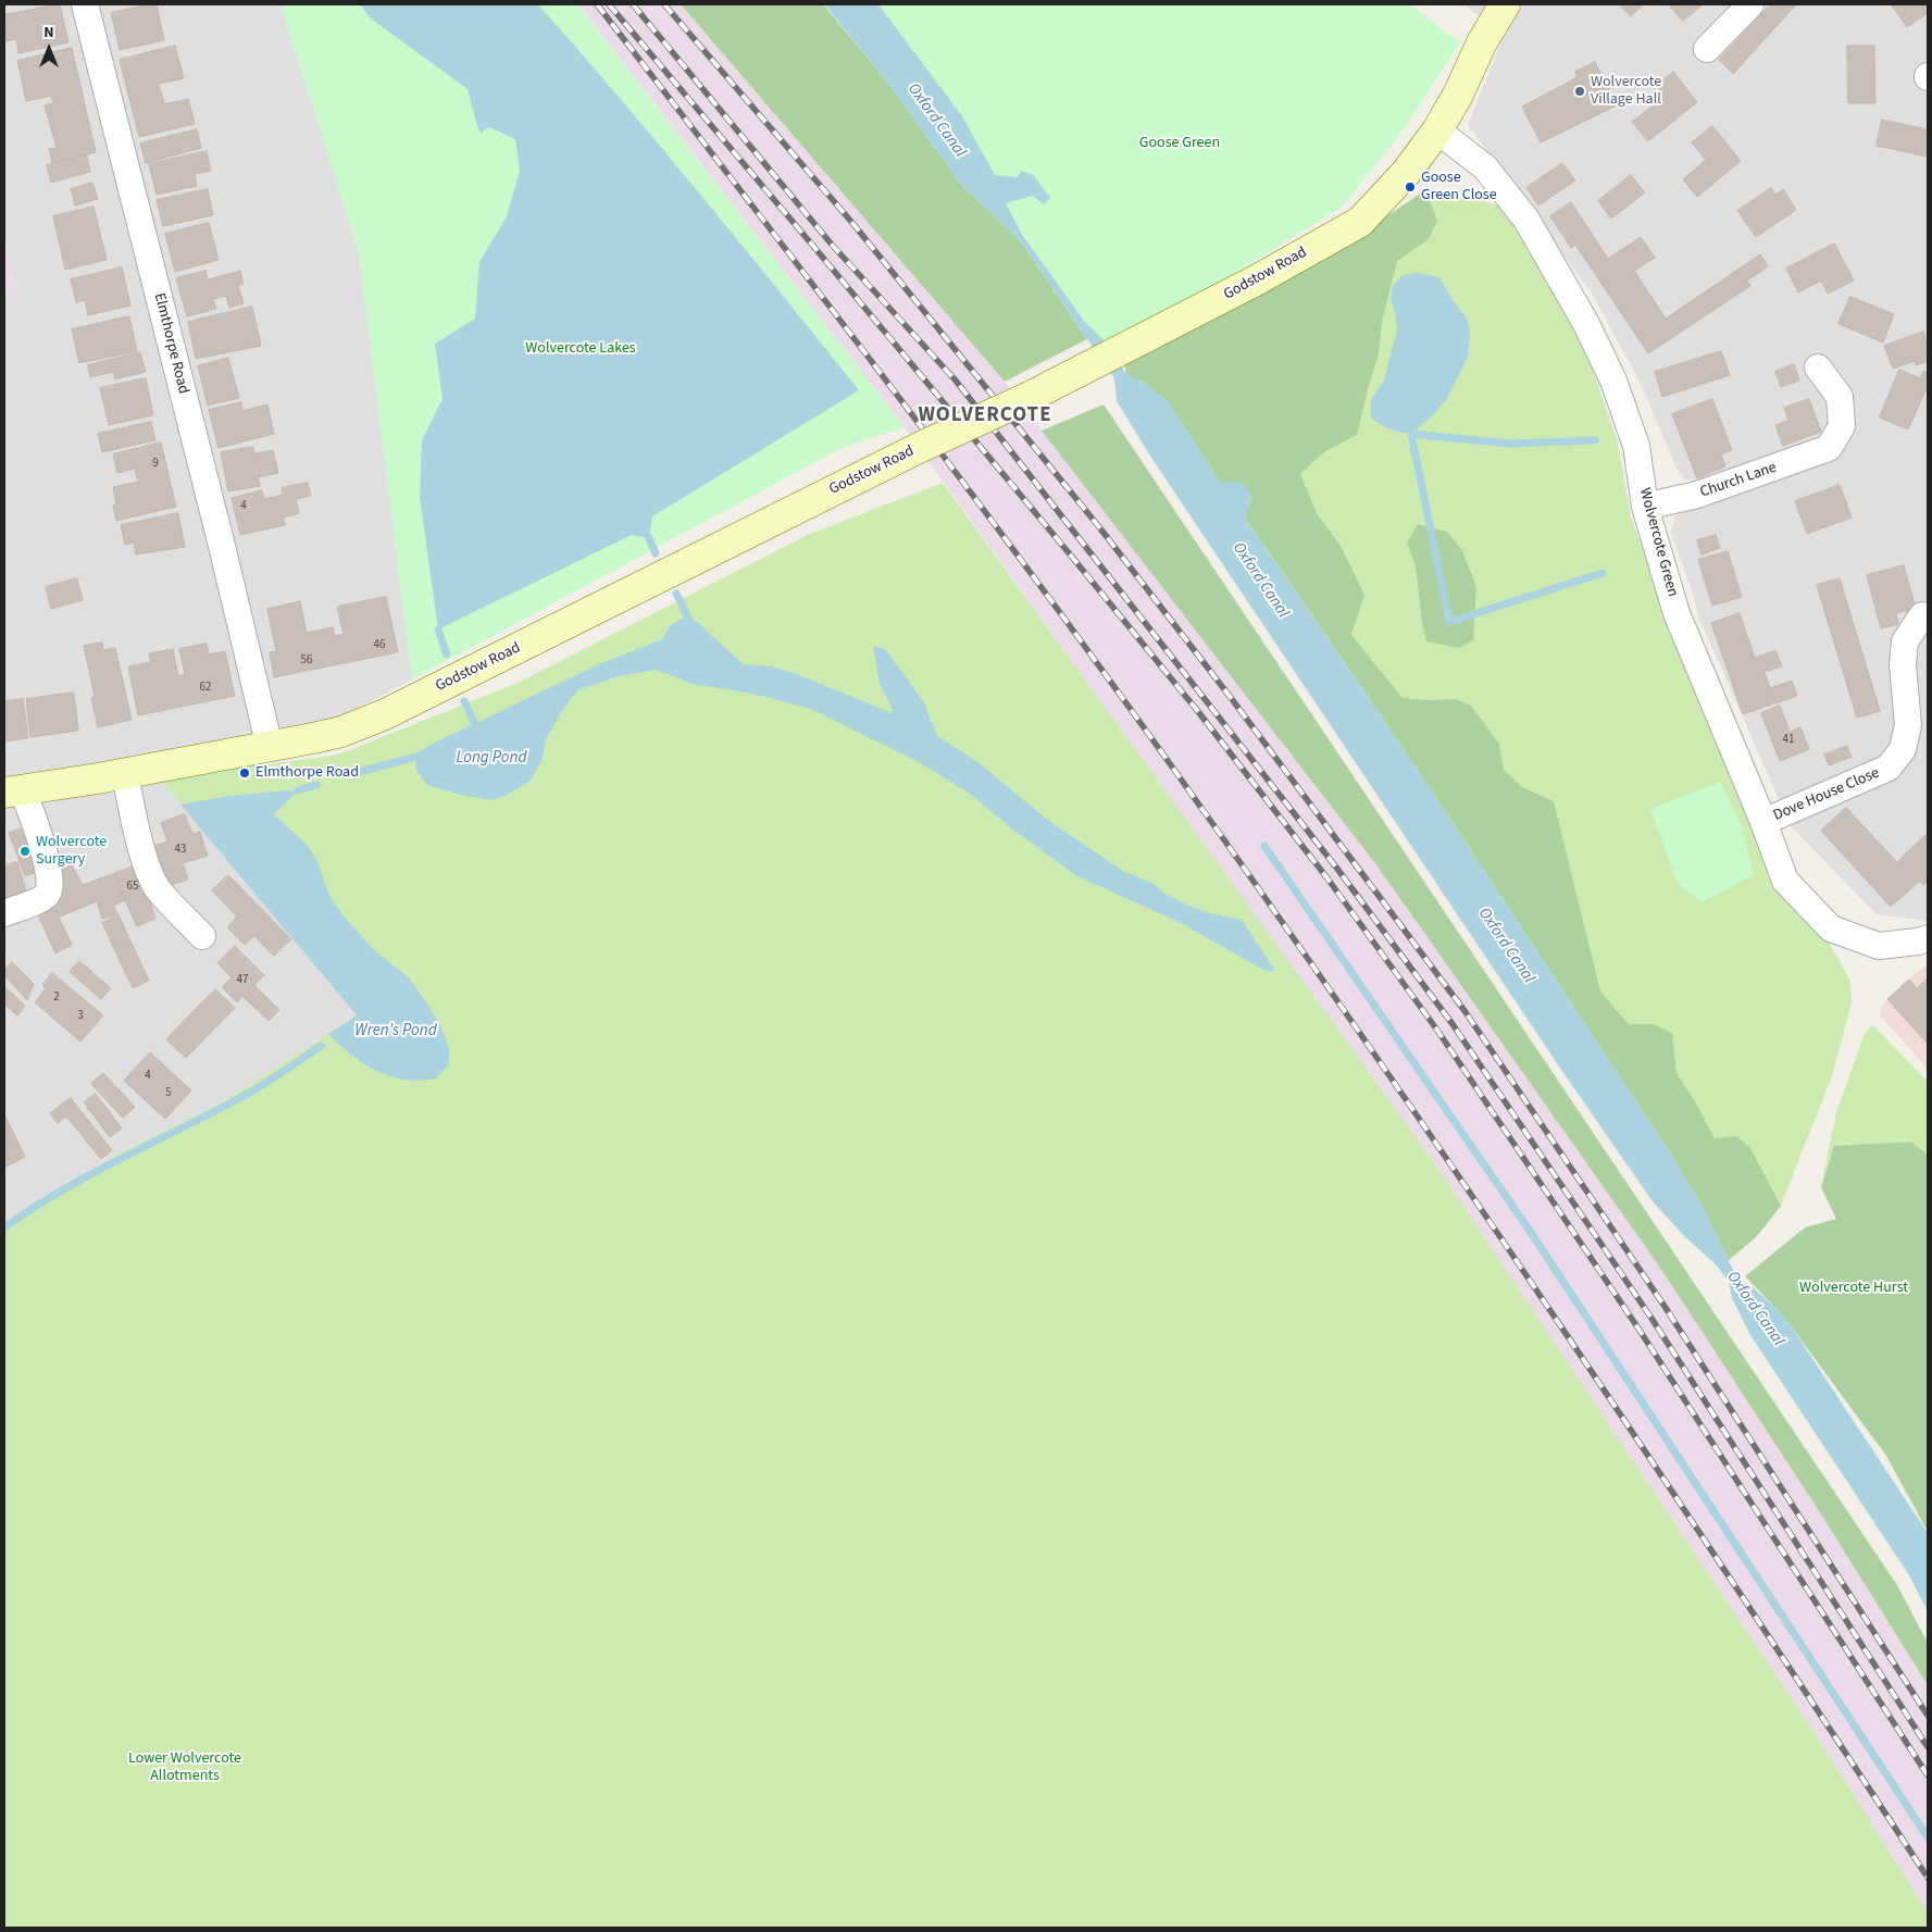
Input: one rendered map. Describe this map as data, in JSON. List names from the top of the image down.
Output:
{
  "streets": {
    "street": [
      "Godstow Road",
      "Elmthorpe Road",
      "Church Lane",
      "Wolvercote Green",
      "Dove House Close"
    ]
  },
  "crossings": [
    ["Godstow Road", "Elmthorpe Road"],
    ["Godstow Road", "Wolvercote Green"],
    ["Church Lane", "Wolvercote Green"],
    ["Wolvercote Green", "Dove House Close"]
  ],
  "districts": ["WOLVERCOTE"],
  "water": ["Oxford Canal", "Long Pond", "Wren's Pond"],
  "parks": [
    "Goose Green",
    "Wolvercote Lakes",
    "Wolvercote Hurst",
    "Lower Wolvercote Allotments"
  ],
  "places": [
    "Wolvercote Village Hall",
    "Goose Green Close",
    "Elmthorpe Road",
    "Wolvercote Surgery"
  ],
  "house_numbers": [
    "9",
    "4",
    "46",
    "56",
    "62",
    "41",
    "43",
    "65",
    "47",
    "2",
    "3",
    "4",
    "5"
  ],
  "north": "top"
}
